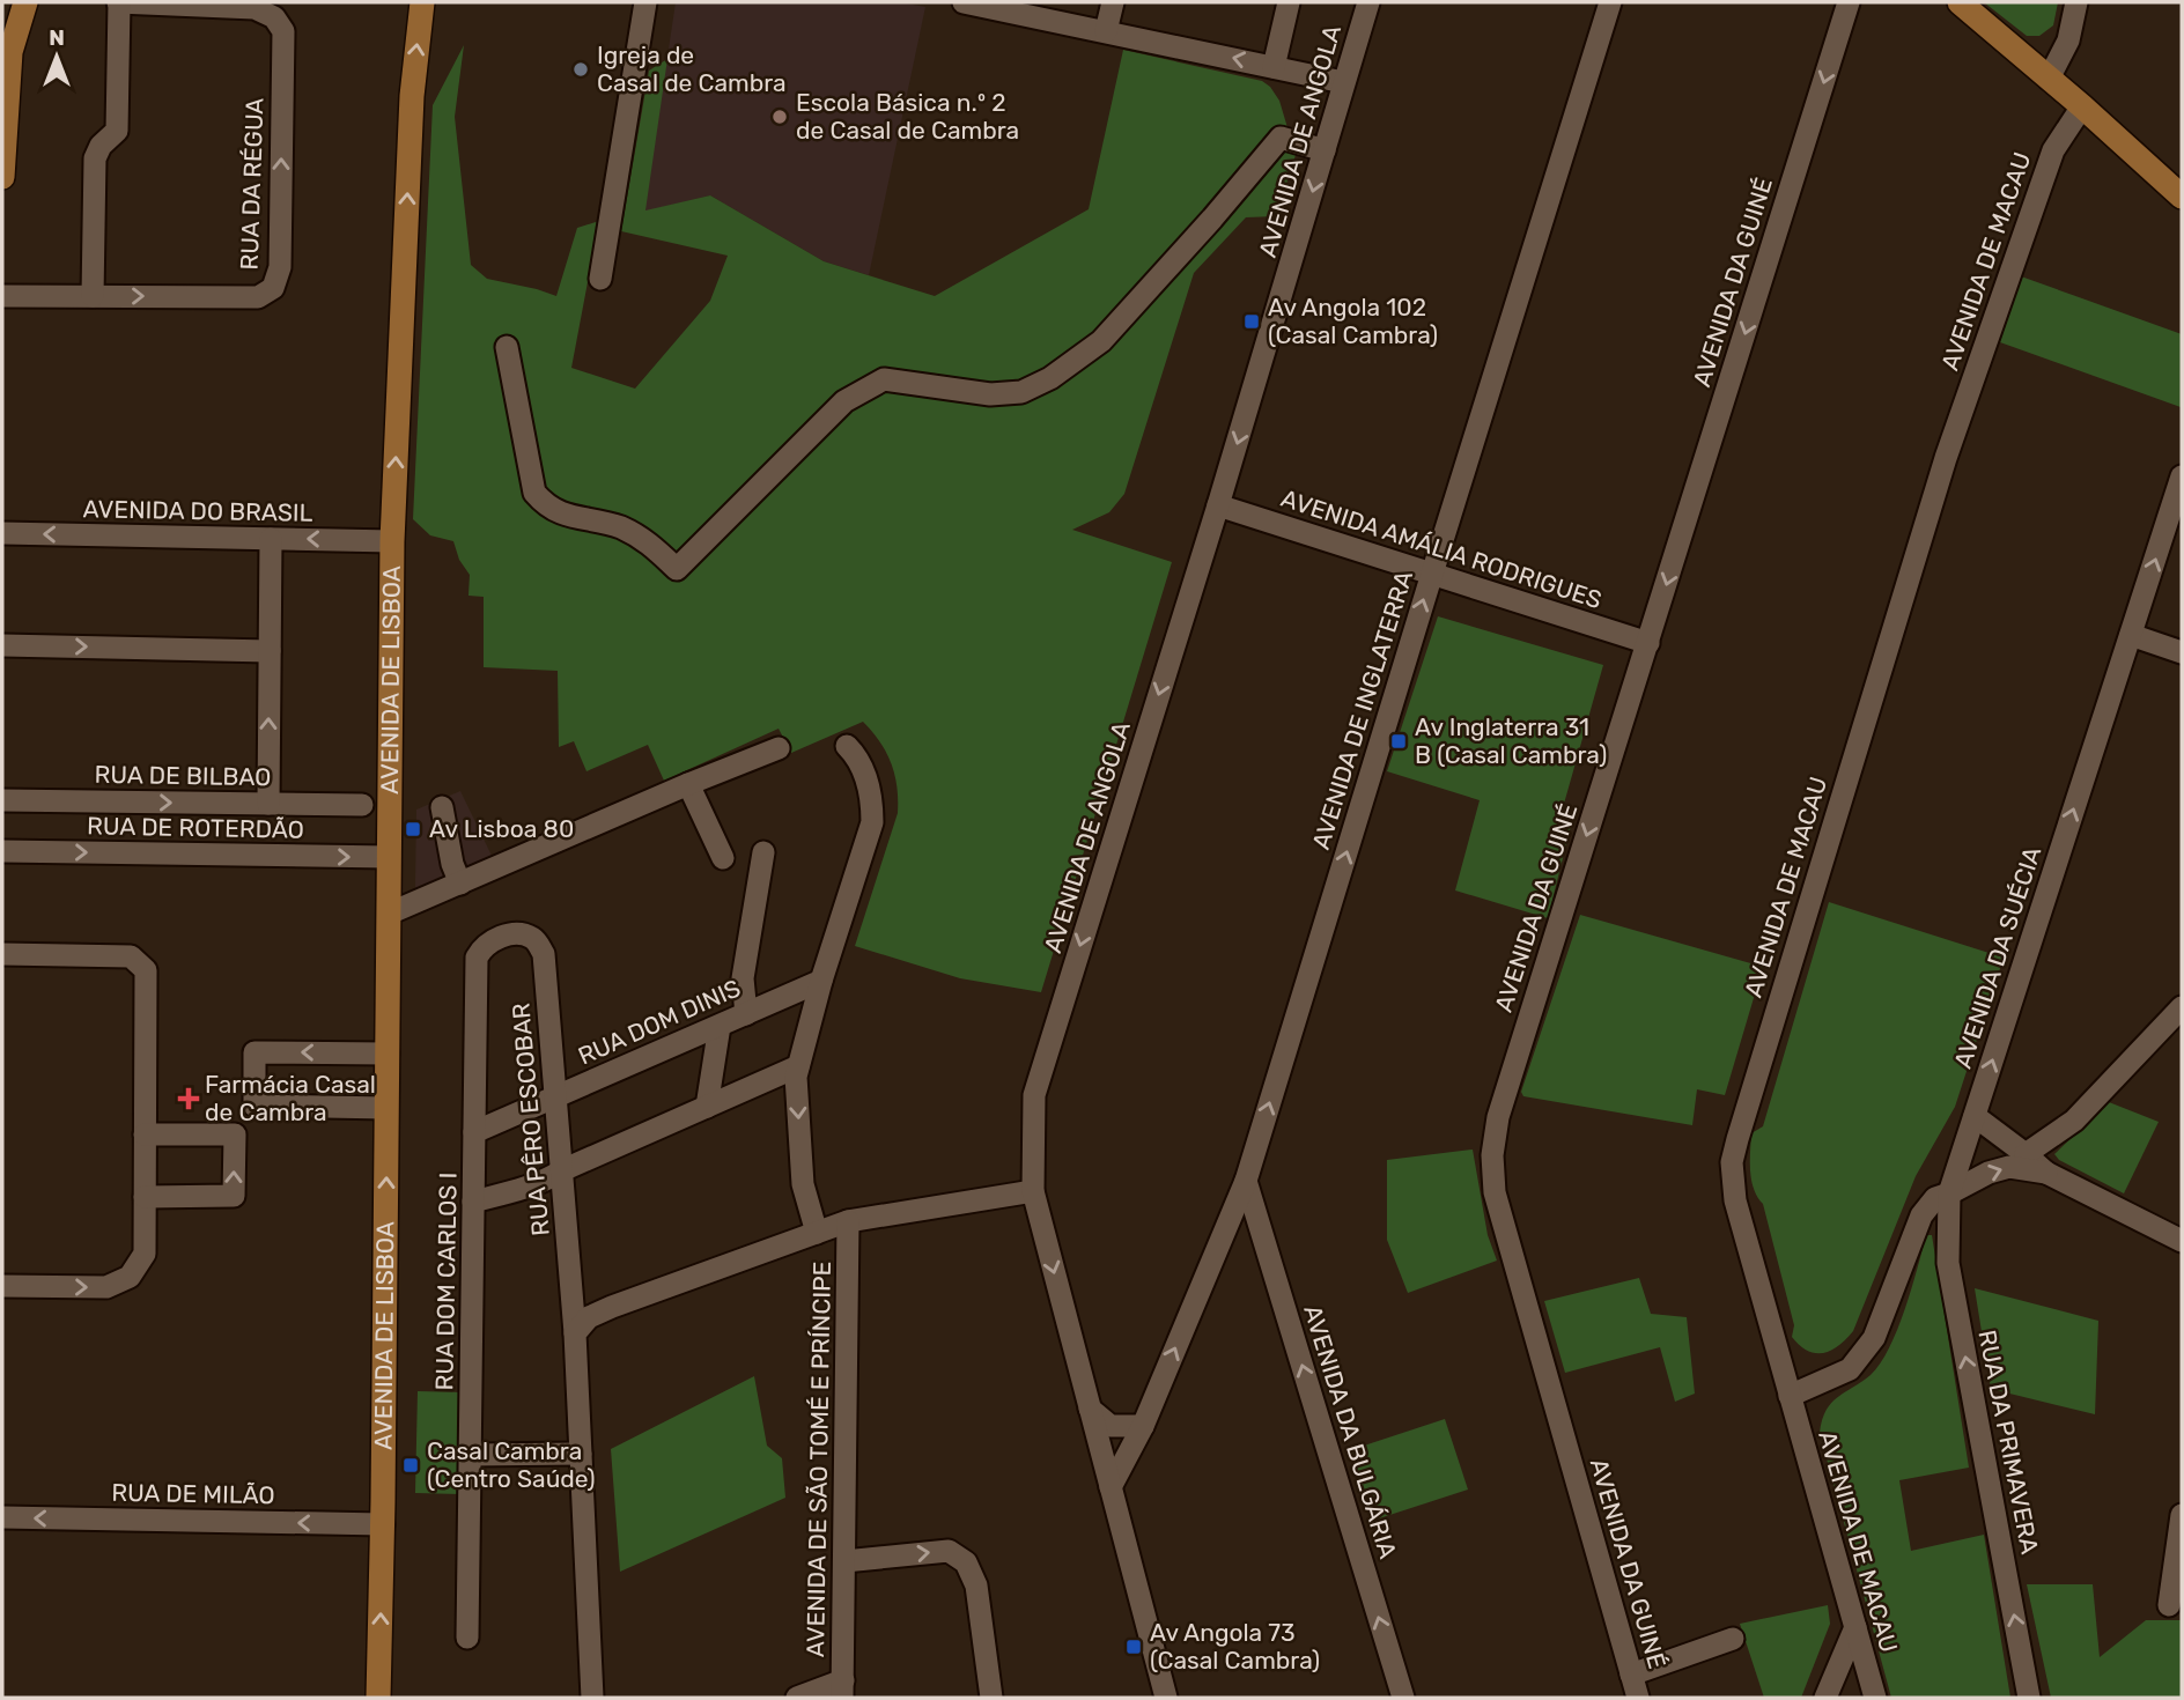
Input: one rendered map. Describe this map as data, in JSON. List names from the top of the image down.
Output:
{
  "streets": {
    "main road": ["AVENIDA DE LISBOA"],
    "street": [
      "AVENIDA DE ANGOLA",
      "RUA DA RÉGUA",
      "AVENIDA DE MACAU",
      "AVENIDA DA GUINÉ",
      "AVENIDA DO BRASIL",
      "AVENIDA AMÁLIA RODRIGUES",
      "AVENIDA DE INGLATERRA",
      "RUA DE BILBAO",
      "RUA DE ROTERDÃO",
      "AVENIDA DA SUÉCIA",
      "RUA DOM DINIS",
      "RUA PÊRO ESCOBAR",
      "RUA DOM CARLOS I",
      "AVENIDA DA BULGÁRIA",
      "RUA DA PRIMAVERA",
      "AVENIDA DE SÃO TOMÉ E PRÍNCIPE",
      "RUA DE MILÃO"
    ]
  },
  "crossings": [
    ["AVENIDA DE ANGOLA", "AVENIDA AMÁLIA RODRIGUES"],
    ["AVENIDA DE ANGOLA", "AVENIDA DE INGLATERRA"],
    ["AVENIDA DA GUINÉ", "AVENIDA AMÁLIA RODRIGUES"],
    ["AVENIDA DO BRASIL", "AVENIDA DE LISBOA"],
    ["AVENIDA AMÁLIA RODRIGUES", "AVENIDA DE INGLATERRA"],
    ["AVENIDA DE LISBOA", "RUA DE ROTERDÃO"],
    ["AVENIDA DE LISBOA", "RUA DE MILÃO"],
    ["AVENIDA DE INGLATERRA", "AVENIDA DA BULGÁRIA"],
    ["AVENIDA DA SUÉCIA", "RUA DA PRIMAVERA"],
    ["RUA DOM DINIS", "RUA PÊRO ESCOBAR"],
    ["RUA DOM DINIS", "RUA DOM CARLOS I"],
    ["RUA DOM DINIS", "AVENIDA DE SÃO TOMÉ E PRÍNCIPE"],
    ["RUA PÊRO ESCOBAR", "RUA DOM CARLOS I"]
  ],
  "one_way": [
    "AVENIDA DE ANGOLA",
    "AVENIDA DA GUINÉ",
    "AVENIDA DE LISBOA",
    "AVENIDA DE INGLATERRA",
    "RUA DE ROTERDÃO",
    "AVENIDA DA SUÉCIA",
    "AVENIDA DA BULGÁRIA",
    "RUA DA PRIMAVERA",
    "RUA DE MILÃO"
  ],
  "places": {
    "other": ["Igreja de Casal de Cambra", "Escola Básica n.º 2 de Casal de Cambra"],
    "transit": [
      "Av Angola 102 (Casal Cambra)",
      "Av Inglaterra 31 B (Casal Cambra)",
      "Av Lisboa 80",
      "Casal Cambra (Centro Saúde)",
      "Av Angola 73 (Casal Cambra)"
    ],
    "health": ["Farmácia Casal de Cambra"]
  },
  "north": "top"
}
